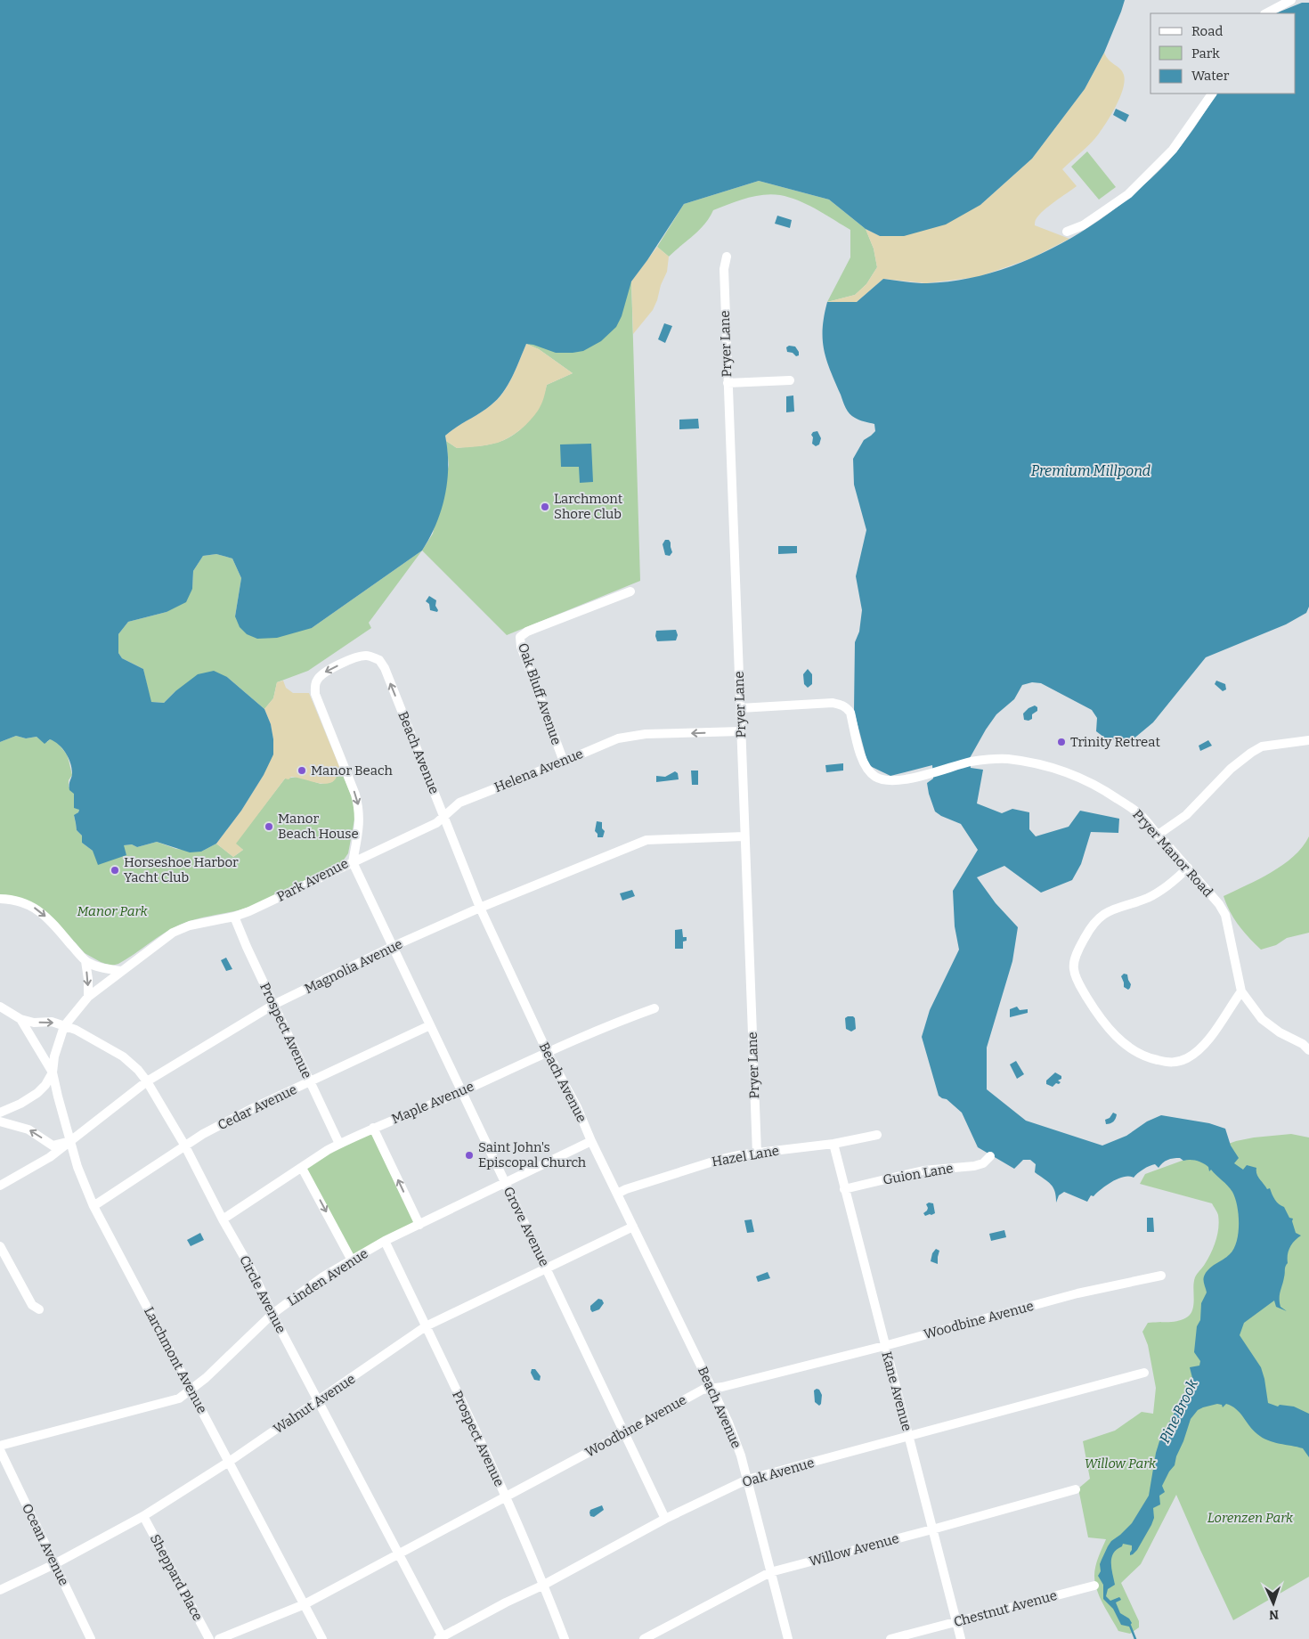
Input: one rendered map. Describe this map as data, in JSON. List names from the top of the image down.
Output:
{
  "streets": {
    "street": [
      "Pryer Lane",
      "Oak Bluff Avenue",
      "Beach Avenue",
      "Helena Avenue",
      "Pryer Manor Road",
      "Park Avenue",
      "Magnolia Avenue",
      "Prospect Avenue",
      "Maple Avenue",
      "Cedar Avenue",
      "Hazel Lane",
      "Guion Lane",
      "Grove Avenue",
      "Linden Avenue",
      "Circle Avenue",
      "Woodbine Avenue",
      "Larchmont Avenue",
      "Kane Avenue",
      "Walnut Avenue",
      "Oak Avenue",
      "Ocean Avenue",
      "Willow Avenue",
      "Sheppard Place",
      "Chestnut Avenue"
    ]
  },
  "crossings": [
    ["Pryer Lane", "Helena Avenue"],
    ["Pryer Lane", "Pryer Manor Road"],
    ["Pryer Lane", "Magnolia Avenue"],
    ["Pryer Lane", "Hazel Lane"],
    ["Oak Bluff Avenue", "Helena Avenue"],
    ["Beach Avenue", "Helena Avenue"],
    ["Beach Avenue", "Park Avenue"],
    ["Beach Avenue", "Magnolia Avenue"],
    ["Beach Avenue", "Maple Avenue"],
    ["Beach Avenue", "Hazel Lane"],
    ["Beach Avenue", "Linden Avenue"],
    ["Beach Avenue", "Woodbine Avenue"],
    ["Beach Avenue", "Walnut Avenue"],
    ["Beach Avenue", "Oak Avenue"],
    ["Beach Avenue", "Willow Avenue"],
    ["Helena Avenue", "Park Avenue"],
    ["Helena Avenue", "Grove Avenue"],
    ["Park Avenue", "Prospect Avenue"],
    ["Park Avenue", "Grove Avenue"],
    ["Park Avenue", "Circle Avenue"],
    ["Park Avenue", "Larchmont Avenue"],
    ["Magnolia Avenue", "Prospect Avenue"],
    ["Magnolia Avenue", "Grove Avenue"],
    ["Magnolia Avenue", "Circle Avenue"],
    ["Magnolia Avenue", "Larchmont Avenue"],
    ["Prospect Avenue", "Maple Avenue"],
    ["Prospect Avenue", "Cedar Avenue"],
    ["Prospect Avenue", "Linden Avenue"],
    ["Prospect Avenue", "Woodbine Avenue"],
    ["Prospect Avenue", "Walnut Avenue"],
    ["Prospect Avenue", "Oak Avenue"],
    ["Maple Avenue", "Grove Avenue"],
    ["Maple Avenue", "Circle Avenue"],
    ["Cedar Avenue", "Grove Avenue"],
    ["Cedar Avenue", "Circle Avenue"],
    ["Cedar Avenue", "Larchmont Avenue"],
    ["Hazel Lane", "Kane Avenue"],
    ["Guion Lane", "Kane Avenue"],
    ["Grove Avenue", "Linden Avenue"],
    ["Grove Avenue", "Woodbine Avenue"],
    ["Grove Avenue", "Walnut Avenue"],
    ["Grove Avenue", "Oak Avenue"],
    ["Linden Avenue", "Circle Avenue"],
    ["Linden Avenue", "Larchmont Avenue"],
    ["Circle Avenue", "Woodbine Avenue"],
    ["Circle Avenue", "Larchmont Avenue"],
    ["Circle Avenue", "Walnut Avenue"],
    ["Circle Avenue", "Oak Avenue"],
    ["Woodbine Avenue", "Larchmont Avenue"],
    ["Woodbine Avenue", "Kane Avenue"],
    ["Larchmont Avenue", "Walnut Avenue"],
    ["Kane Avenue", "Oak Avenue"],
    ["Kane Avenue", "Willow Avenue"],
    ["Kane Avenue", "Chestnut Avenue"],
    ["Walnut Avenue", "Ocean Avenue"],
    ["Walnut Avenue", "Sheppard Place"]
  ],
  "one_way": ["Helena Avenue"],
  "water": ["Premium Millpond", "Pine Brook"],
  "parks": ["Manor Park", "Willow Park", "Lorenzen Park"],
  "places": [
    "Larchmont Shore Club",
    "Trinity Retreat",
    "Manor Beach",
    "Manor Beach House",
    "Horseshoe Harbor Yacht Club",
    "Saint John's Episcopal Church"
  ],
  "legend": ["Road", "Park", "Water"],
  "north": "bottom"
}
